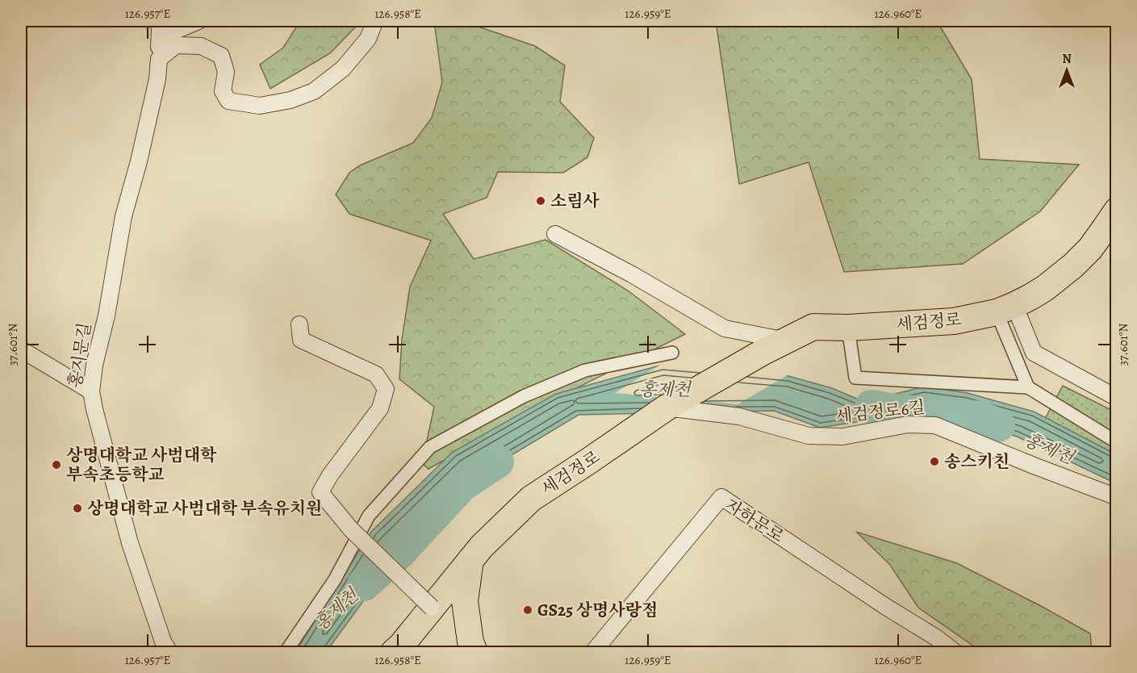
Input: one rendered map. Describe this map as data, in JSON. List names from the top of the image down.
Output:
{
  "streets": {
    "main road": ["세검정로"],
    "street": ["홍지문길", "세검정로6길", "자하문로"]
  },
  "crossings": [
    ["세검정로", "세검정로6길"]
  ],
  "water": ["홍제천"],
  "places": [
    "소림사",
    "송스키친",
    "상명대학교 사범대학 부속초등학교",
    "상명대학교 사범대학 부속유치원",
    "GS25 상명사랑점"
  ],
  "north": "top",
  "coordinates": [
    "126.957°E",
    "126.958°E",
    "126.959°E",
    "126.960°E",
    "37.601°N"
  ]
}
